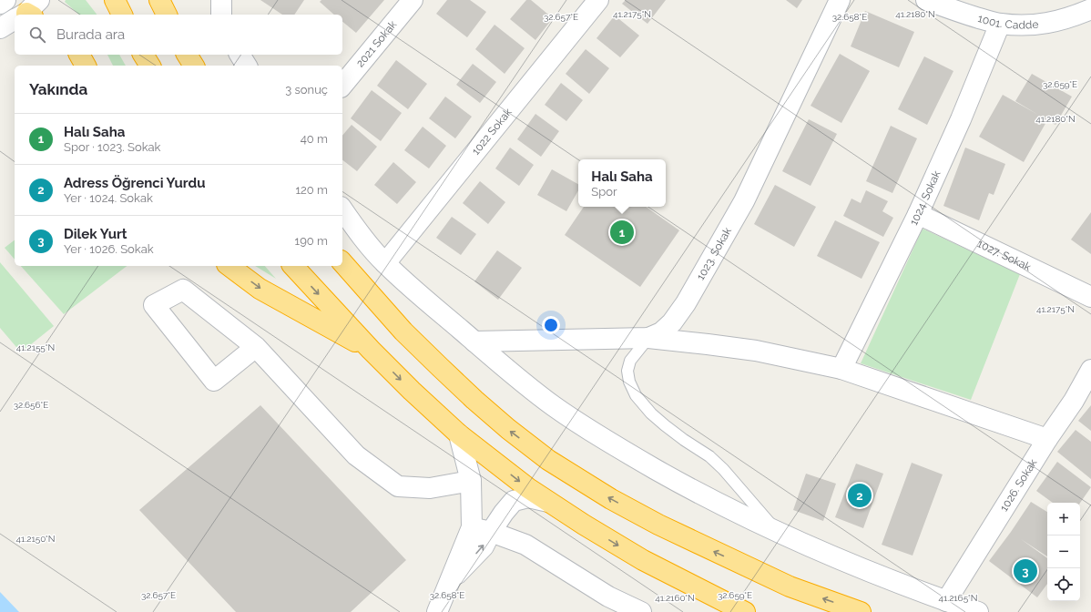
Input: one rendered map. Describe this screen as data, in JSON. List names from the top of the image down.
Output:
{
  "streets": {
    "street": [
      "1001. Cadde",
      "2021 Sokak",
      "1022 Sokak",
      "1024. Sokak",
      "1023. Sokak",
      "1027. Sokak",
      "1026. Sokak"
    ]
  },
  "crossings": [
    ["1001. Cadde", "1024. Sokak"],
    ["1024. Sokak", "1027. Sokak"]
  ],
  "page": {
    "search": "Burada ara",
    "heading": ["Yakında", "3 sonuç"],
    "list": [
      {
        "mark": "1",
        "name": "Halı Saha",
        "note": "Spor · 1023. Sokak",
        "value": "40 m"
      },
      {
        "mark": "2",
        "name": "Adress Öğrenci Yurdu",
        "note": "Yer · 1024. Sokak",
        "value": "120 m"
      },
      {
        "mark": "3",
        "name": "Dilek Yurt",
        "note": "Yer · 1026. Sokak",
        "value": "190 m"
      }
    ],
    "popup": ["Halı Saha", "Spor"],
    "pins": ["1", "2", "3"],
    "map_buttons": ["+", "−"]
  },
  "coordinates": [
    "41.2175°N",
    "41.2180°N",
    "32.657°E",
    "32.658°E",
    "32.659°E",
    "41.2155°N",
    "32.656°E",
    "41.2150°N",
    "41.2160°N",
    "41.2165°N"
  ]
}
